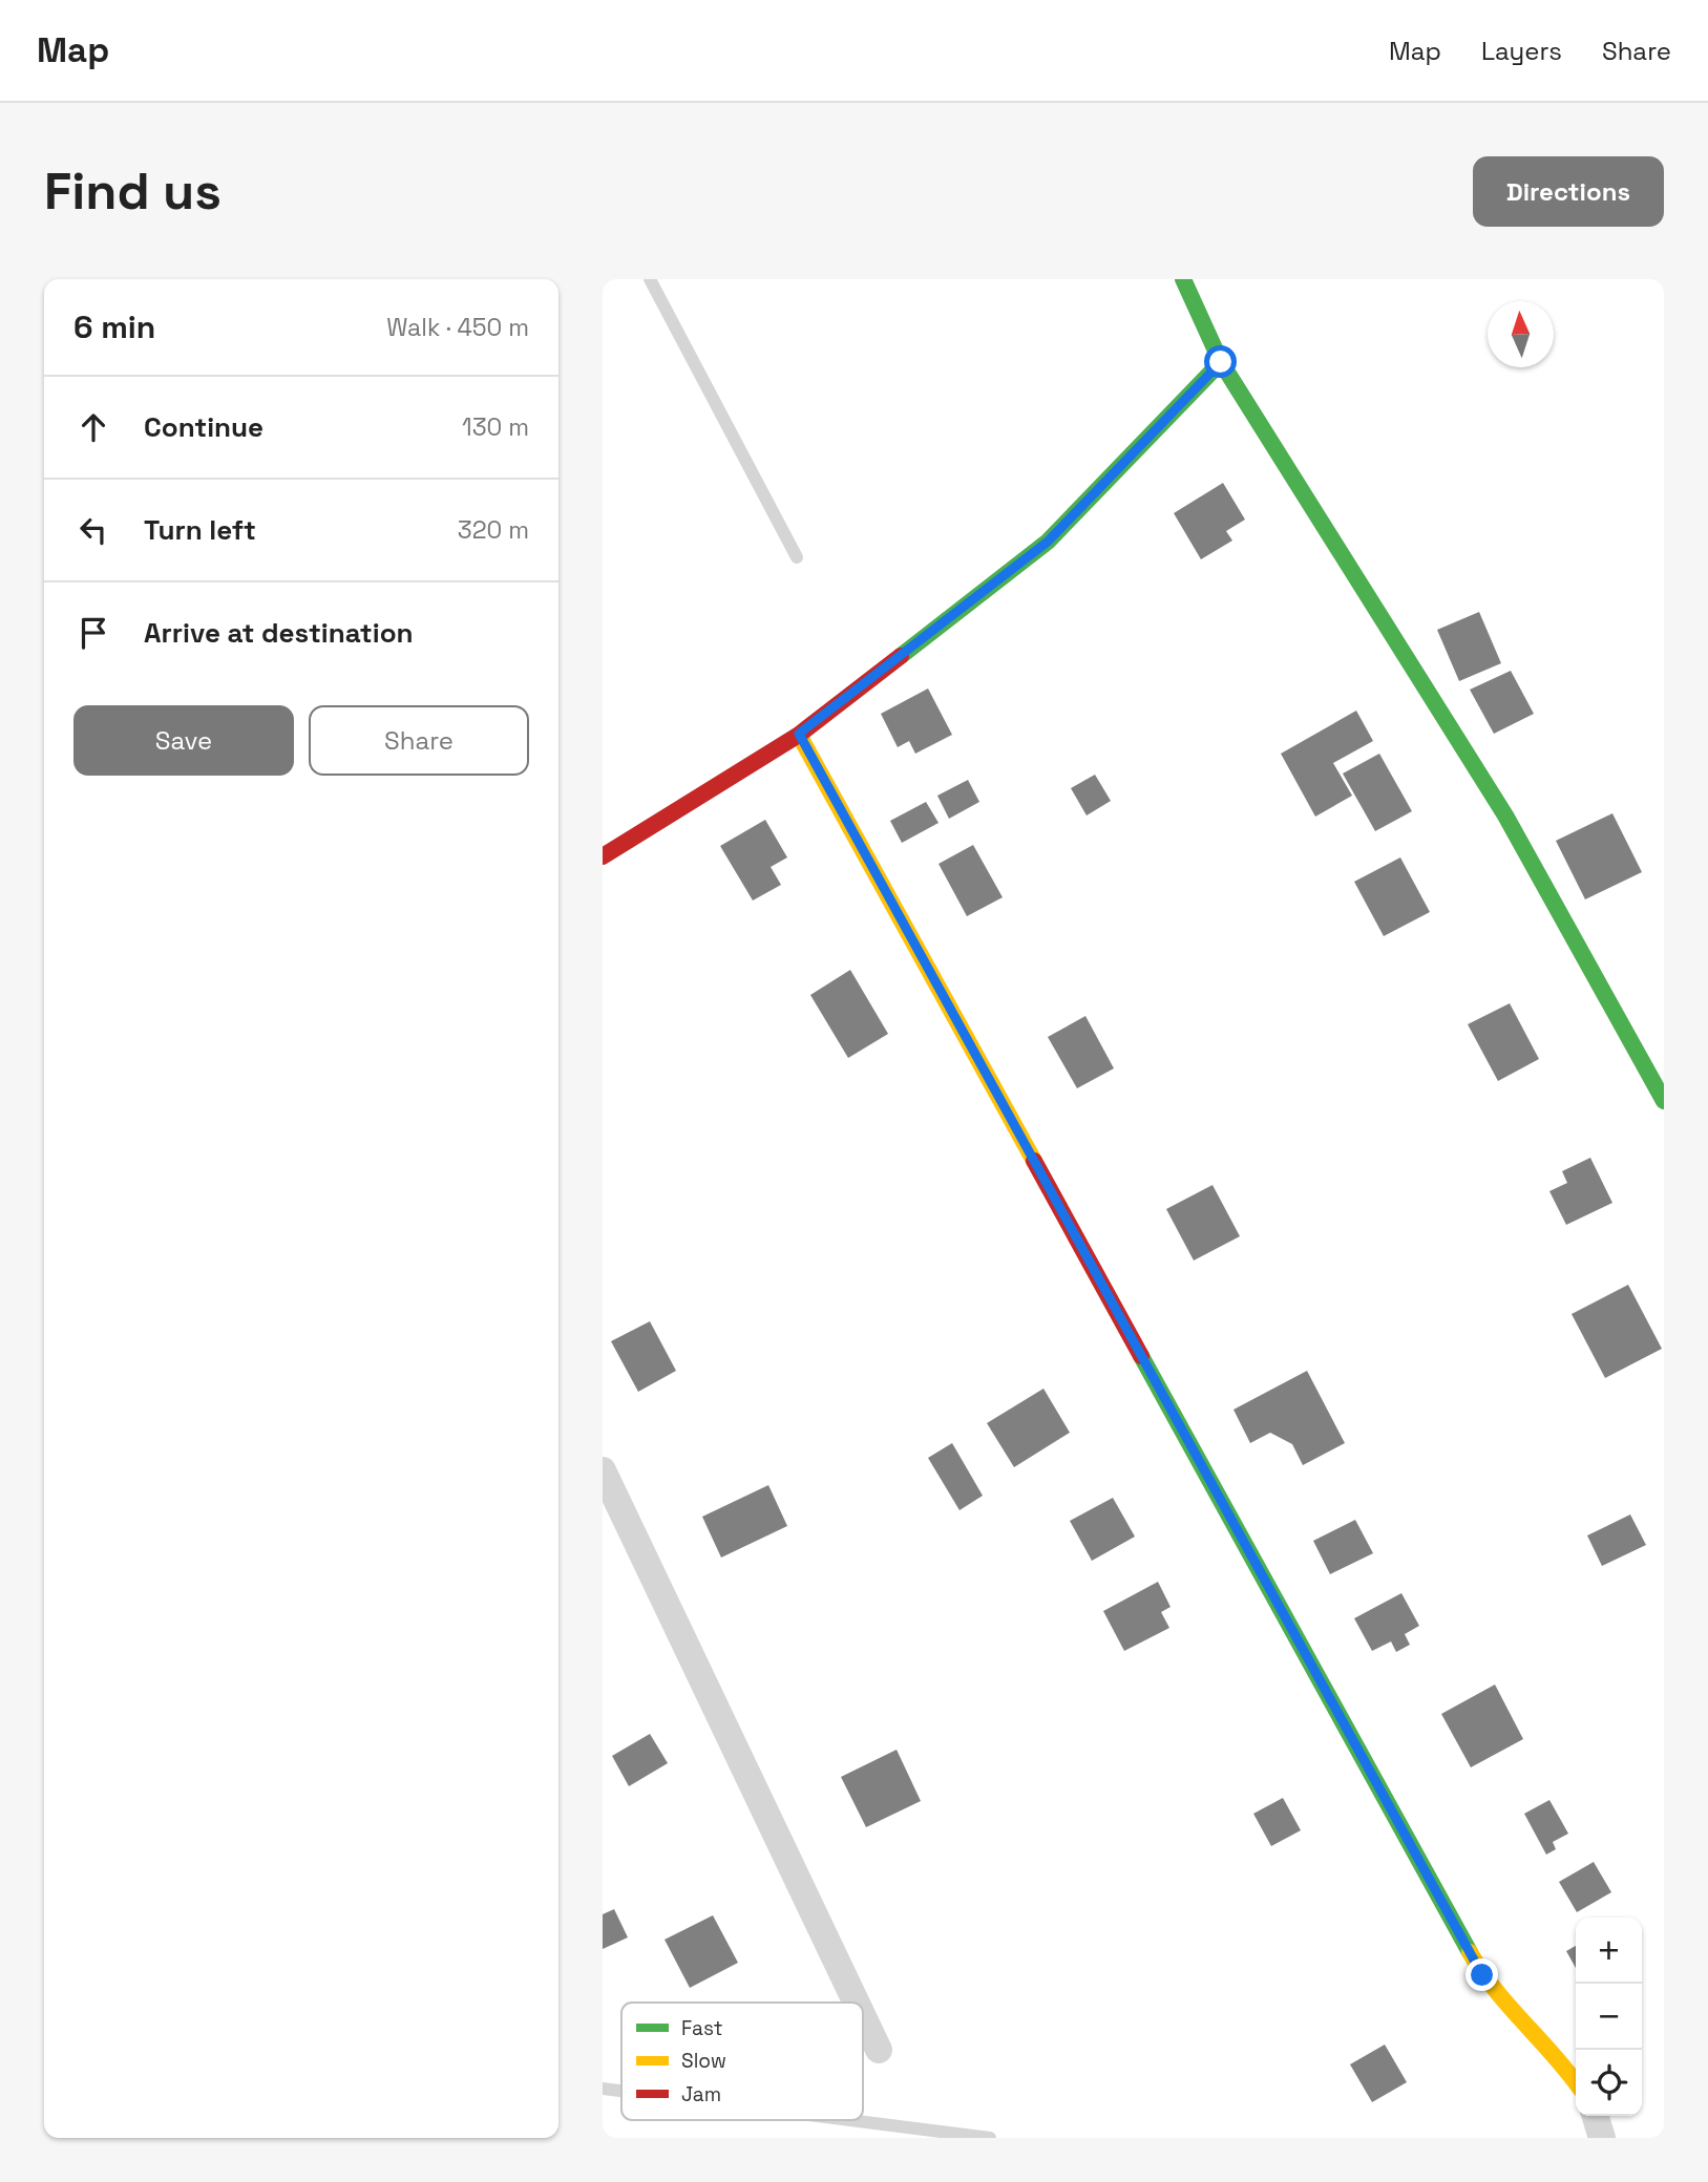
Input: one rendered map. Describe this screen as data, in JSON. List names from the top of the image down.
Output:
{
  "legend": ["Fast", "Slow", "Jam"],
  "north": "top",
  "page": {
    "header": "Map",
    "nav": ["Map", "Layers", "Share"],
    "buttons": [
      "Directions",
      ["Save", "Share"]
    ],
    "title": "Find us",
    "heading": ["6 min", "Walk · 450 m"],
    "list": [
      ["Continue", "130 m"],
      ["Turn left", "320 m"],
      "Arrive at destination"
    ],
    "map_buttons": ["+", "−"]
  }
}
